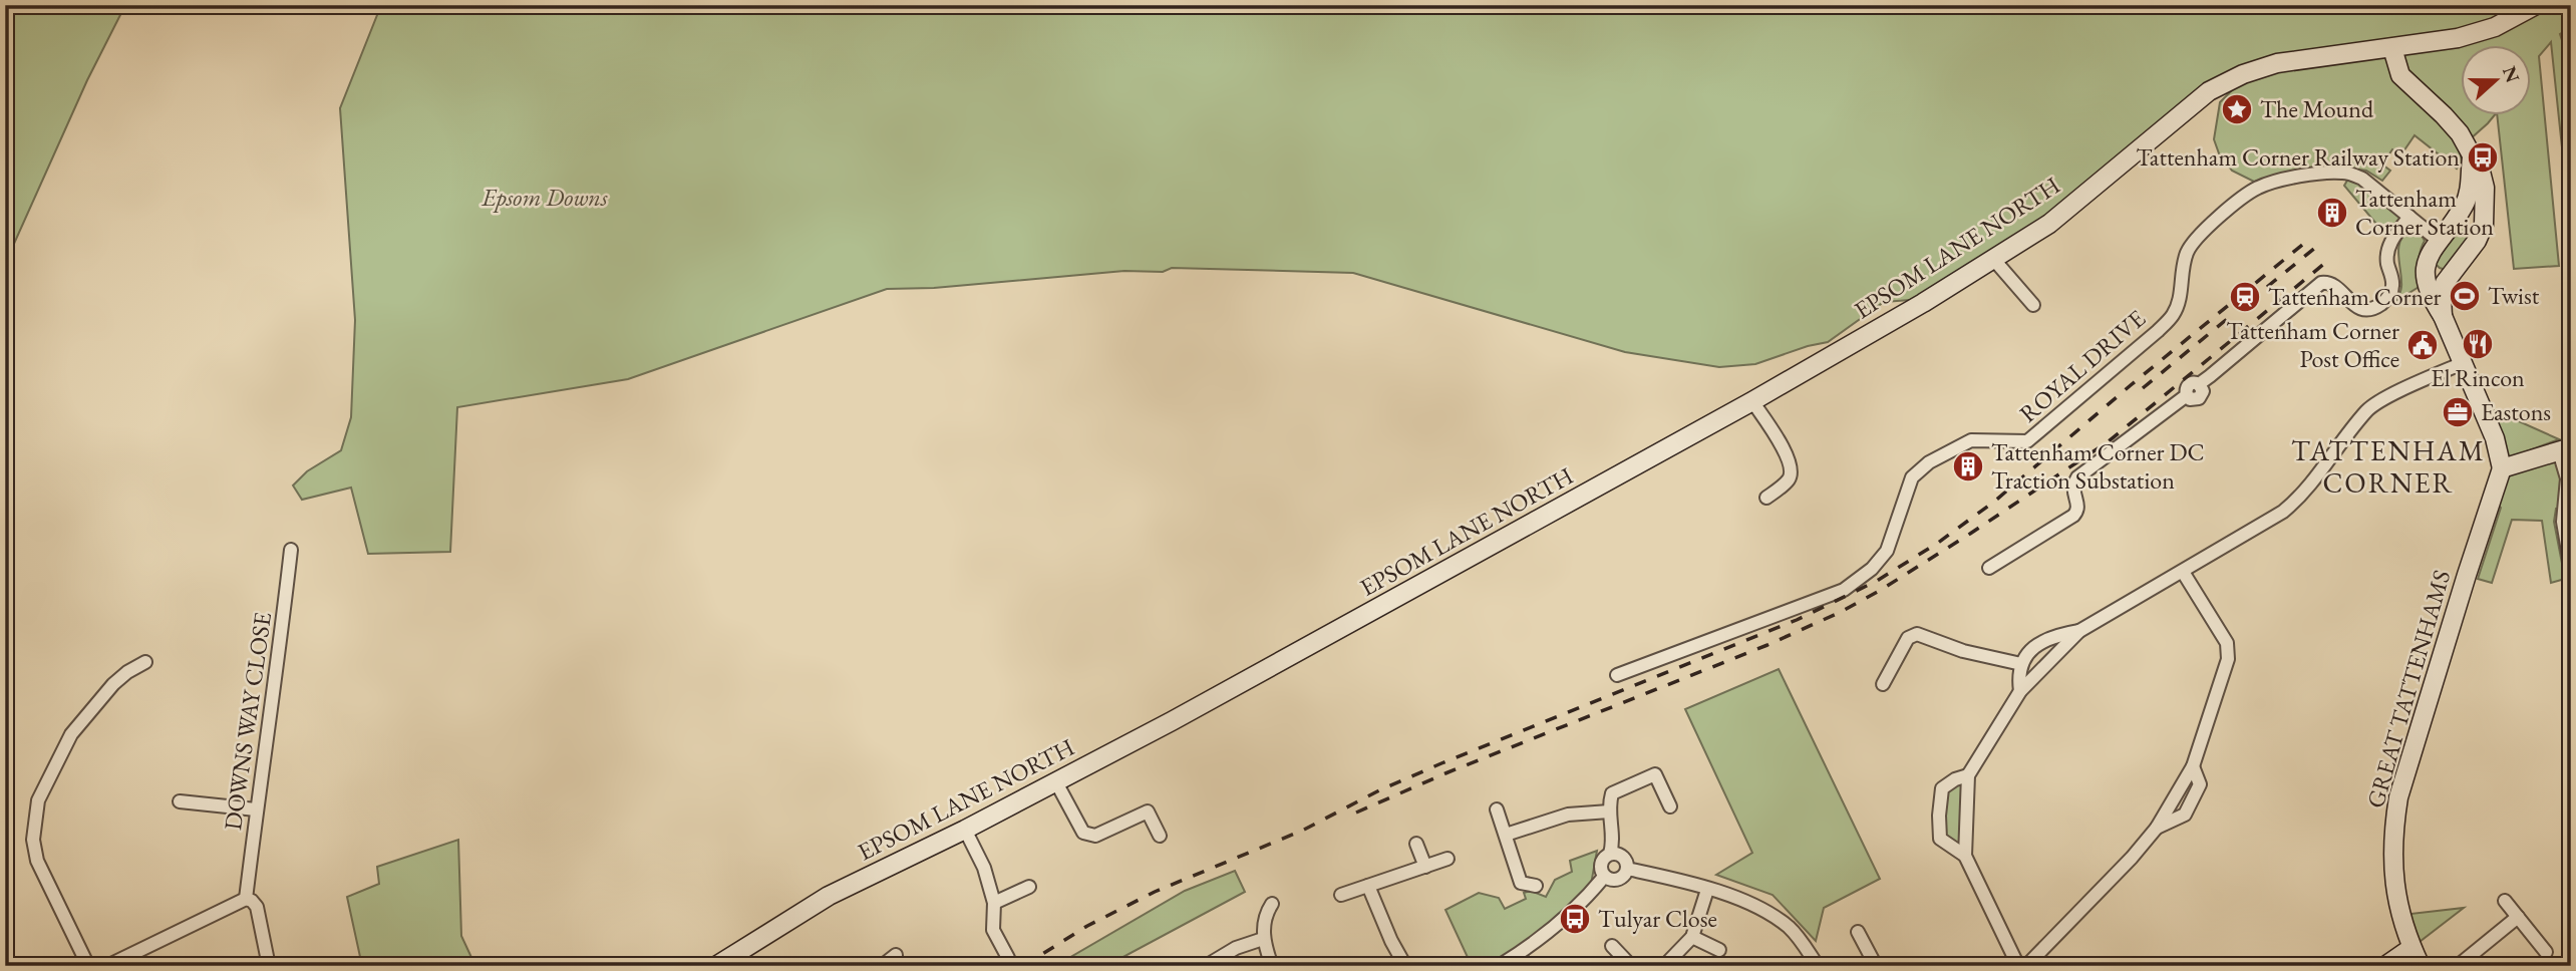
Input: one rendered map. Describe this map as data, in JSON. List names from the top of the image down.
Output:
{
  "streets": {
    "main road": ["EPSOM LANE NORTH", "GREAT TATTENHAMS"],
    "street": ["ROYAL DRIVE", "DOWNS WAY CLOSE"]
  },
  "districts": ["TATTENHAM CORNER"],
  "parks": ["Epsom Downs"],
  "places": {
    "place": ["The Mound"],
    "bus stop": ["Tattenham Corner Railway Station", "Tulyar Close"],
    "building": ["Tattenham Corner Station", "Tattenham Corner DC Traction Substation"],
    "sports": ["Twist"],
    "station": ["Tattenham Corner"],
    "restaurant": ["El Rincon"],
    "public building": ["Tattenham Corner Post Office"],
    "office": ["Eastons"]
  },
  "north": "right"
}
